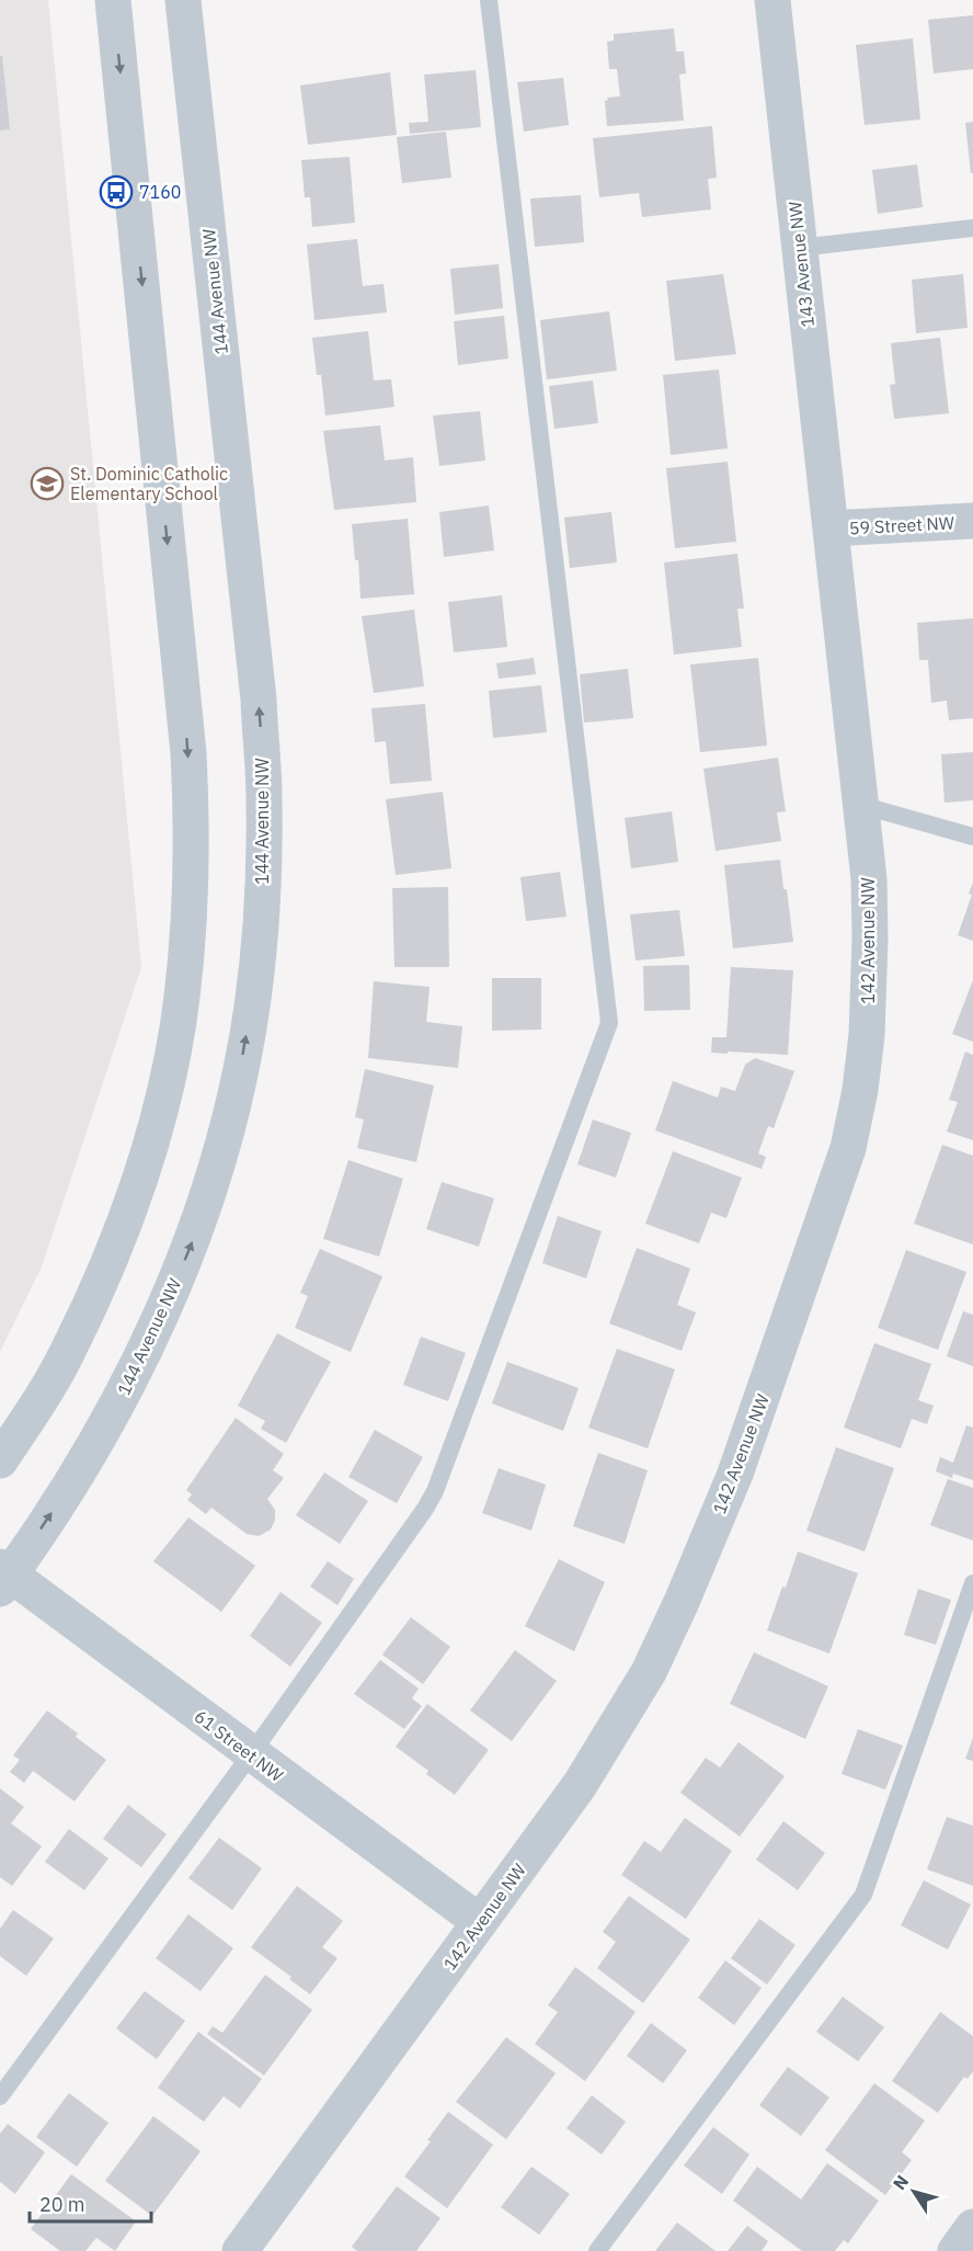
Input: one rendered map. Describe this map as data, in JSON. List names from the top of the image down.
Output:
{
  "streets": {
    "street": [
      "143 Avenue NW",
      "144 Avenue NW",
      "59 Street NW",
      "142 Avenue NW",
      "61 Street NW"
    ]
  },
  "crossings": [
    ["143 Avenue NW", "59 Street NW"],
    ["143 Avenue NW", "142 Avenue NW"],
    ["144 Avenue NW", "61 Street NW"],
    ["59 Street NW", "142 Avenue NW"],
    ["142 Avenue NW", "61 Street NW"]
  ],
  "places": {
    "bus stop": ["7160"],
    "school or university": ["St. Dominic Catholic Elementary School"]
  },
  "scale_bar": "20 m",
  "north": "top left"
}
